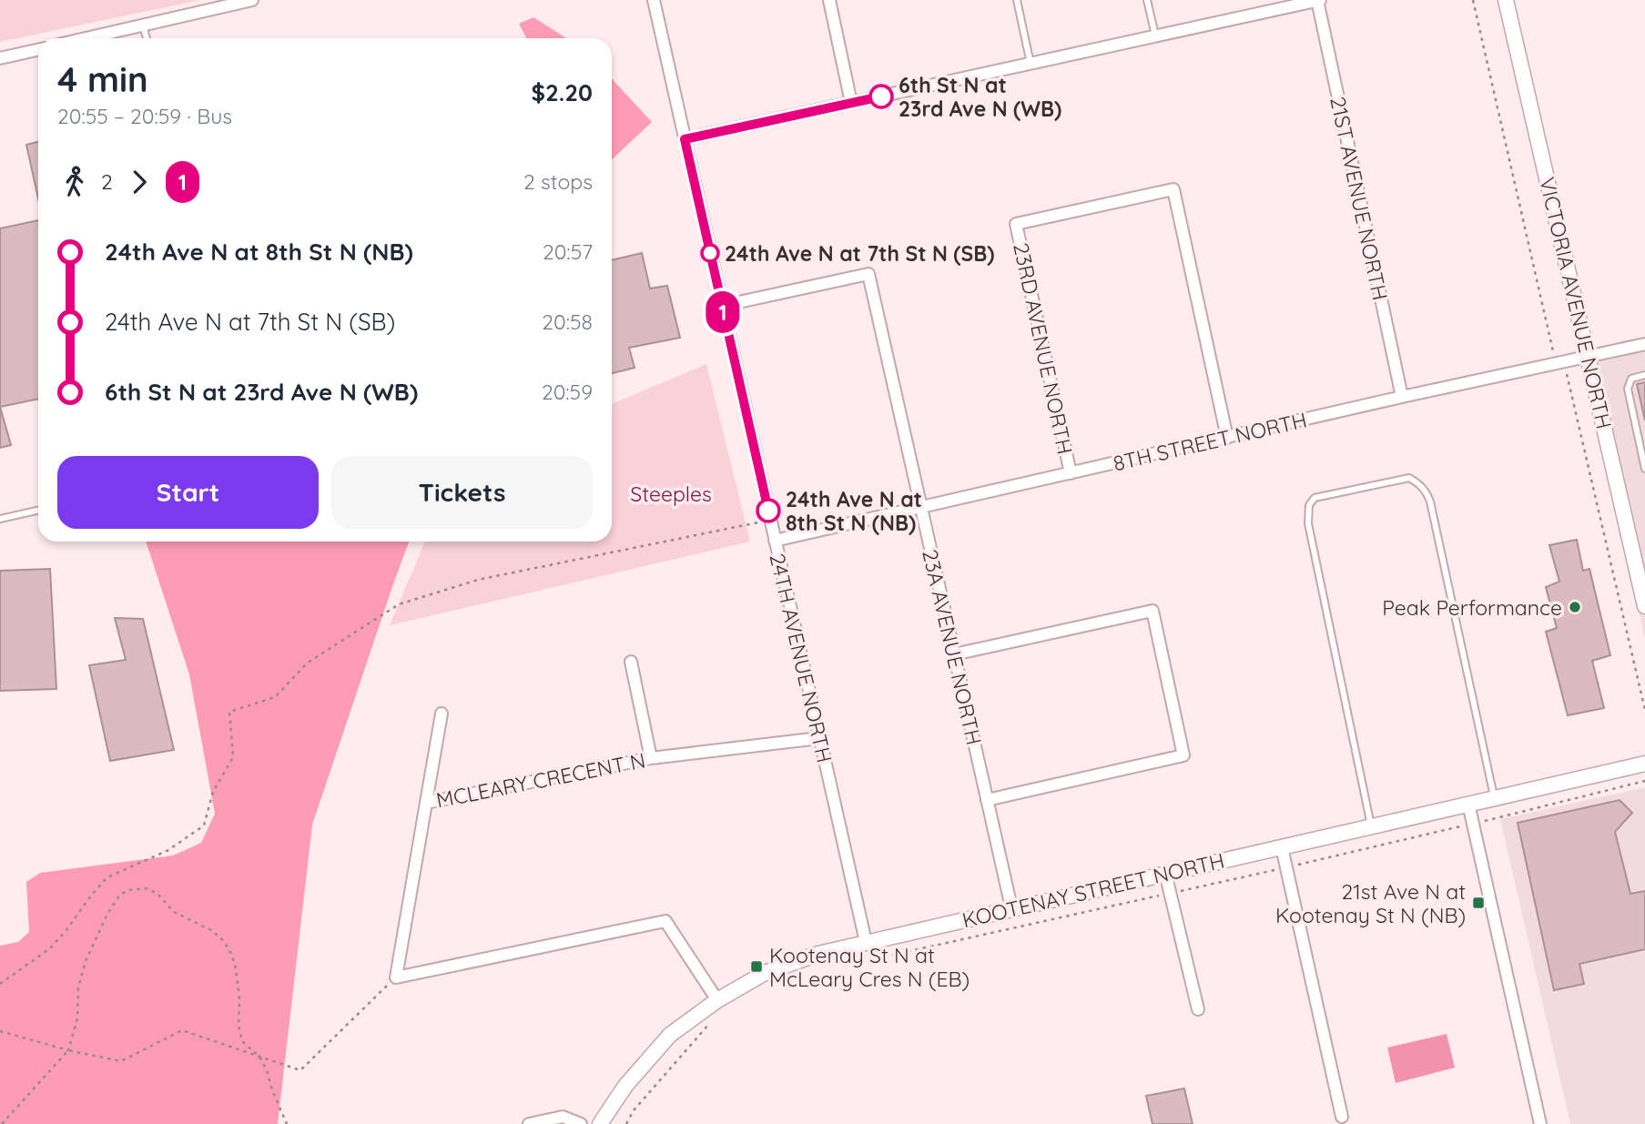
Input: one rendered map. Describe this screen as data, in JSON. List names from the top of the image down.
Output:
{
  "streets": {
    "street": [
      "21ST AVENUE NORTH",
      "VICTORIA AVENUE NORTH",
      "23RD AVENUE NORTH",
      "8TH STREET NORTH",
      "23A AVENUE NORTH",
      "24TH AVENUE NORTH",
      "MCLEARY CRECENT N",
      "KOOTENAY STREET NORTH"
    ]
  },
  "crossings": [
    ["21ST AVENUE NORTH", "8TH STREET NORTH"],
    ["VICTORIA AVENUE NORTH", "8TH STREET NORTH"],
    ["23RD AVENUE NORTH", "8TH STREET NORTH"],
    ["8TH STREET NORTH", "23A AVENUE NORTH"],
    ["8TH STREET NORTH", "24TH AVENUE NORTH"],
    ["23A AVENUE NORTH", "24TH AVENUE NORTH"],
    ["23A AVENUE NORTH", "KOOTENAY STREET NORTH"],
    ["24TH AVENUE NORTH", "MCLEARY CRECENT N"],
    ["24TH AVENUE NORTH", "KOOTENAY STREET NORTH"]
  ],
  "parks": ["Steeples"],
  "places": {
    "other": [
      "6th St N at 23rd Ave N (WB)",
      "24th Ave N at 7th St N (SB)",
      "24th Ave N at 8th St N (NB)",
      "Peak Performance"
    ],
    "transit": ["21st Ave N at Kootenay St N (NB)", "Kootenay St N at McLeary Cres N (EB)"]
  },
  "lines": ["bus line 1"],
  "page": {
    "on_map": "1",
    "heading": ["4 min", "20:55 – 20:59 · Bus", "$2.20"],
    "legs": ["2", "1", "2 stops"],
    "list": [
      {
        "name": "24th Ave N at 8th St N (NB)",
        "value": "20:57"
      },
      {
        "name": "24th Ave N at 7th St N (SB)",
        "value": "20:58"
      },
      {
        "name": "6th St N at 23rd Ave N (WB)",
        "value": "20:59"
      }
    ],
    "buttons": ["Start", "Tickets"]
  }
}
